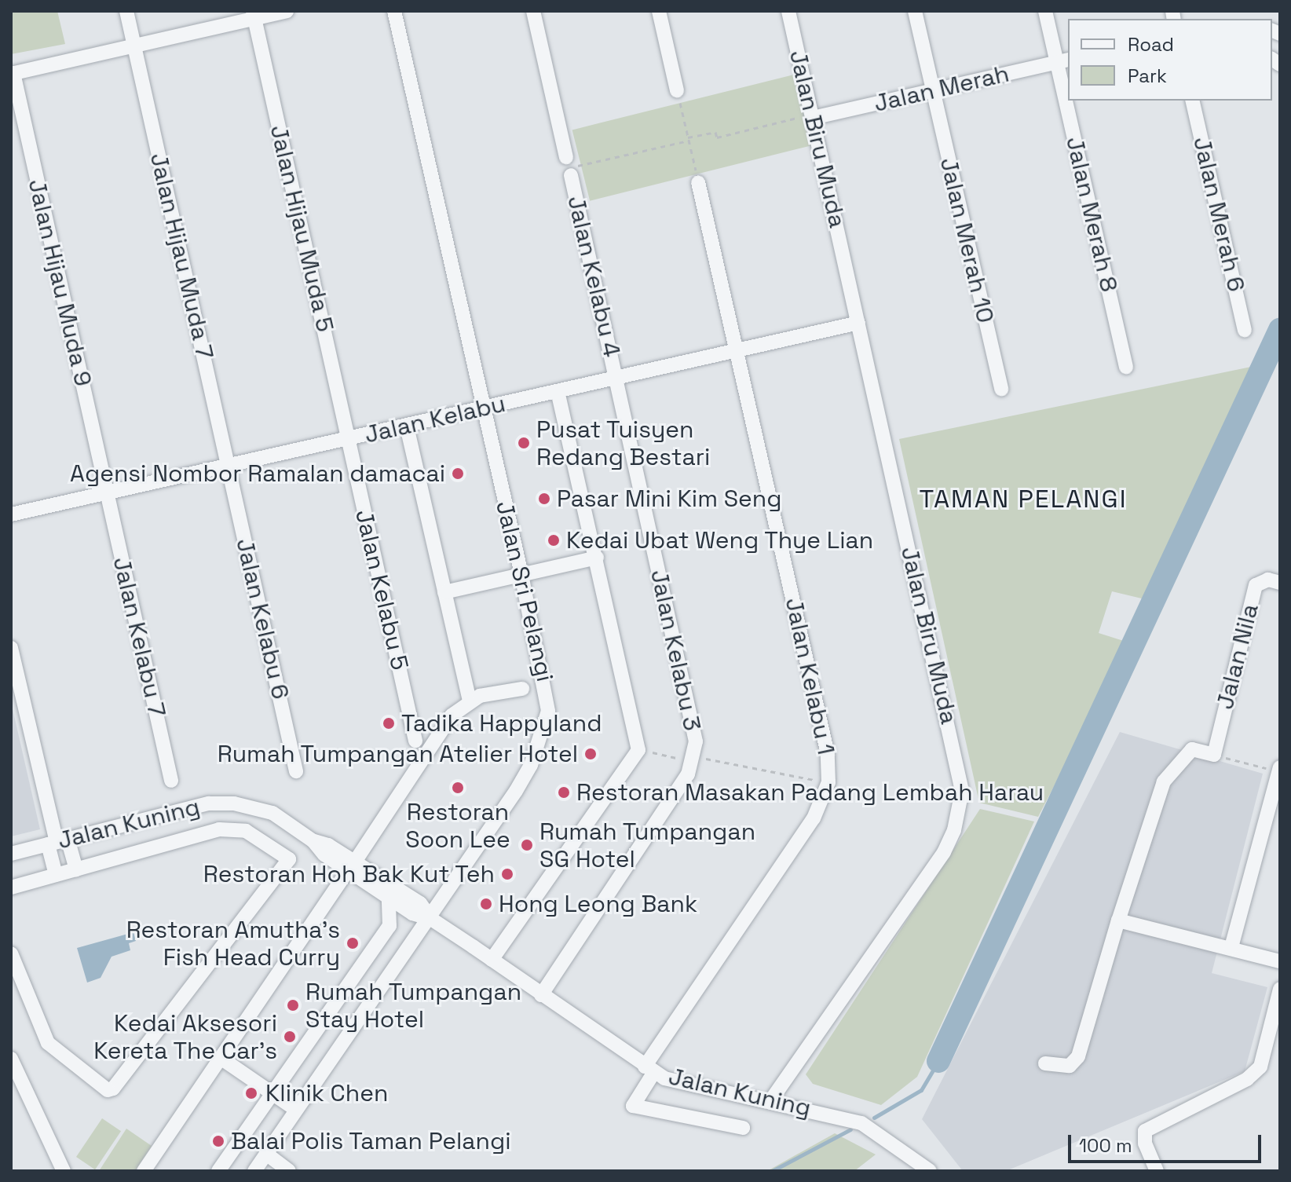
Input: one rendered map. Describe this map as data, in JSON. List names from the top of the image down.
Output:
{
  "streets": {
    "street": [
      "Jalan Merah",
      "Jalan Biru Muda",
      "Jalan Merah 8",
      "Jalan Merah 6",
      "Jalan Hijau Muda 5",
      "Jalan Merah 10",
      "Jalan Hijau Muda 7",
      "Jalan Kelabu 4",
      "Jalan Hijau Muda 9",
      "Jalan Kelabu",
      "Jalan Kelabu 5",
      "Jalan Sri Pelangi",
      "Jalan Kelabu 6",
      "Jalan Kelabu 7",
      "Jalan Kelabu 3",
      "Jalan Nila",
      "Jalan Kelabu 1",
      "Jalan Kuning"
    ]
  },
  "crossings": [
    ["Jalan Merah", "Jalan Biru Muda"],
    ["Jalan Merah", "Jalan Merah 8"],
    ["Jalan Merah", "Jalan Merah 10"],
    ["Jalan Biru Muda", "Jalan Kelabu"],
    ["Jalan Biru Muda", "Jalan Kuning"],
    ["Jalan Hijau Muda 5", "Jalan Kelabu"],
    ["Jalan Hijau Muda 5", "Jalan Kelabu 5"],
    ["Jalan Hijau Muda 7", "Jalan Kelabu"],
    ["Jalan Hijau Muda 7", "Jalan Kelabu 6"],
    ["Jalan Kelabu 4", "Jalan Kelabu"],
    ["Jalan Kelabu 4", "Jalan Kelabu 3"],
    ["Jalan Hijau Muda 9", "Jalan Kelabu"],
    ["Jalan Hijau Muda 9", "Jalan Kelabu 7"],
    ["Jalan Kelabu", "Jalan Kelabu 5"],
    ["Jalan Kelabu", "Jalan Sri Pelangi"],
    ["Jalan Kelabu", "Jalan Kelabu 6"],
    ["Jalan Kelabu", "Jalan Kelabu 7"],
    ["Jalan Kelabu", "Jalan Kelabu 3"],
    ["Jalan Kelabu", "Jalan Kelabu 1"],
    ["Jalan Sri Pelangi", "Jalan Kuning"],
    ["Jalan Kelabu 3", "Jalan Kuning"],
    ["Jalan Kelabu 1", "Jalan Kuning"]
  ],
  "districts": ["TAMAN PELANGI"],
  "places": [
    "Pusat Tuisyen Redang Bestari",
    "Agensi Nombor Ramalan damacai",
    "Pasar Mini Kim Seng",
    "Kedai Ubat Weng Thye Lian",
    "Tadika Happyland",
    "Rumah Tumpangan Atelier Hotel",
    "Restoran Soon Lee",
    "Restoran Masakan Padang Lembah Harau",
    "Rumah Tumpangan SG Hotel",
    "Restoran Hoh Bak Kut Teh",
    "Hong Leong Bank",
    "Restoran Amutha's Fish Head Curry",
    "Rumah Tumpangan Stay Hotel",
    "Kedai Aksesori Kereta The Car's",
    "Klinik Chen",
    "Balai Polis Taman Pelangi"
  ],
  "legend": ["Road", "Park"],
  "scale_bar": "100 m"
}
